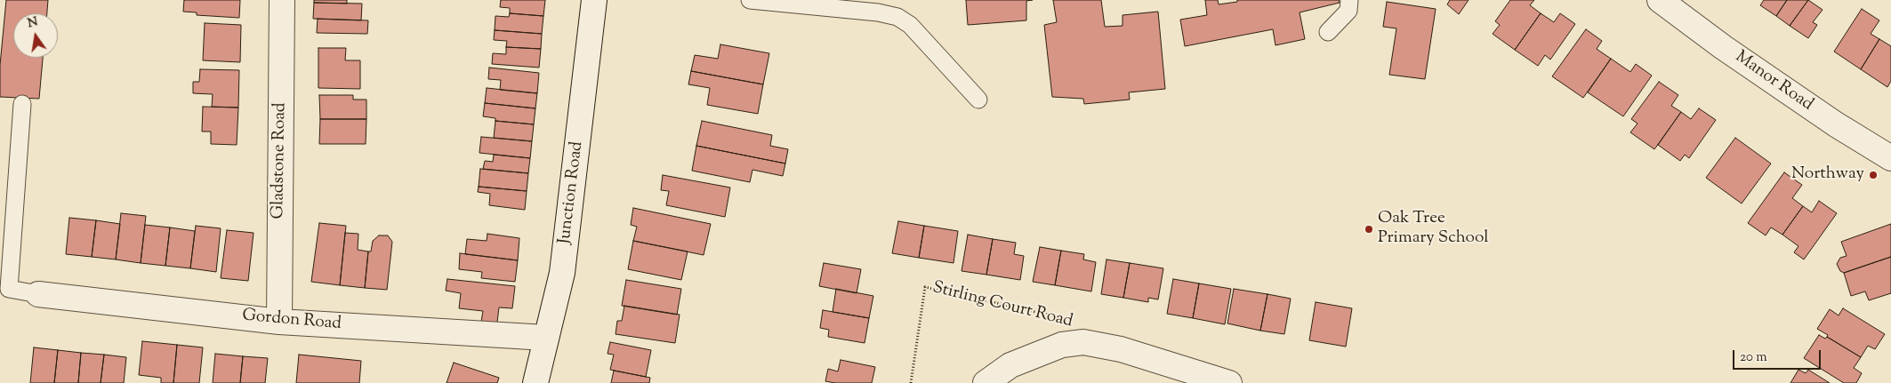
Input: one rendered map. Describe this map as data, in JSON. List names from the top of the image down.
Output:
{
  "streets": {
    "street": [
      "Manor Road",
      "Gladstone Road",
      "Junction Road",
      "Stirling Court Road",
      "Gordon Road"
    ]
  },
  "crossings": [
    ["Gladstone Road", "Gordon Road"],
    ["Junction Road", "Gordon Road"]
  ],
  "places": ["Northway", "Oak Tree Primary School"],
  "scale_bar": "20 m",
  "north": "top"
}
